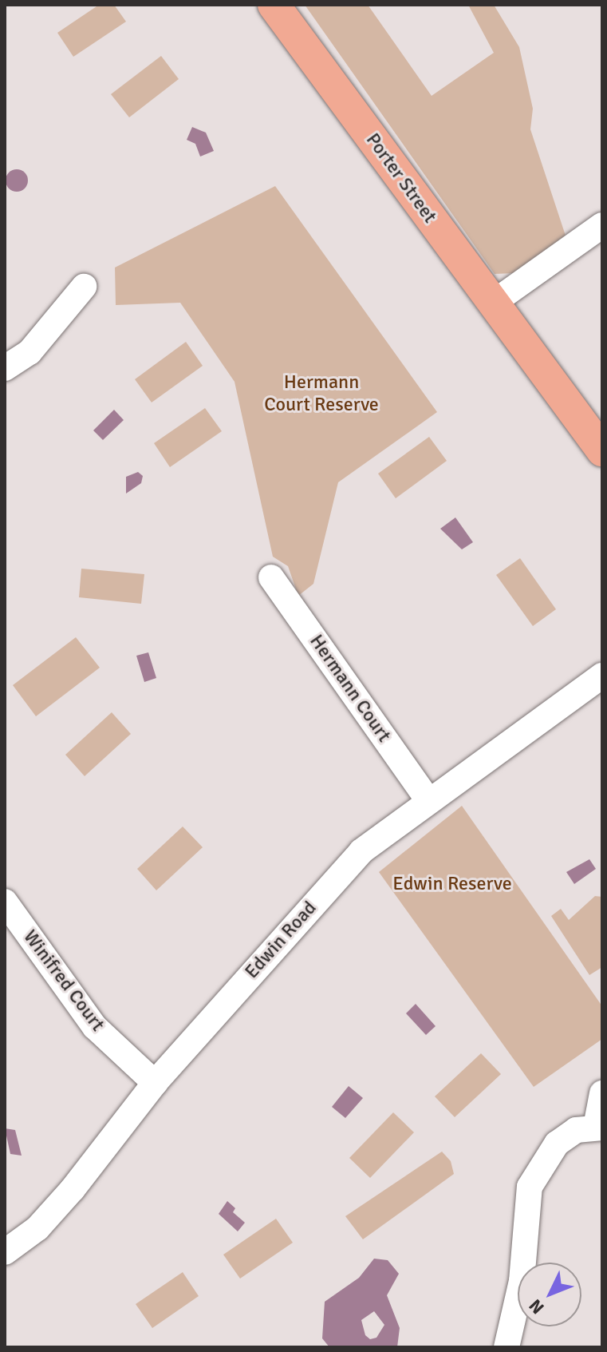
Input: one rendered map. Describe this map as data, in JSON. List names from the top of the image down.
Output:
{
  "streets": {
    "main road": ["Porter Street"],
    "street": ["Hermann Court", "Edwin Road", "Winifred Court"]
  },
  "crossings": [
    ["Hermann Court", "Edwin Road"],
    ["Edwin Road", "Winifred Court"]
  ],
  "parks": ["Hermann Court Reserve", "Edwin Reserve"],
  "north": "bottom left"
}
